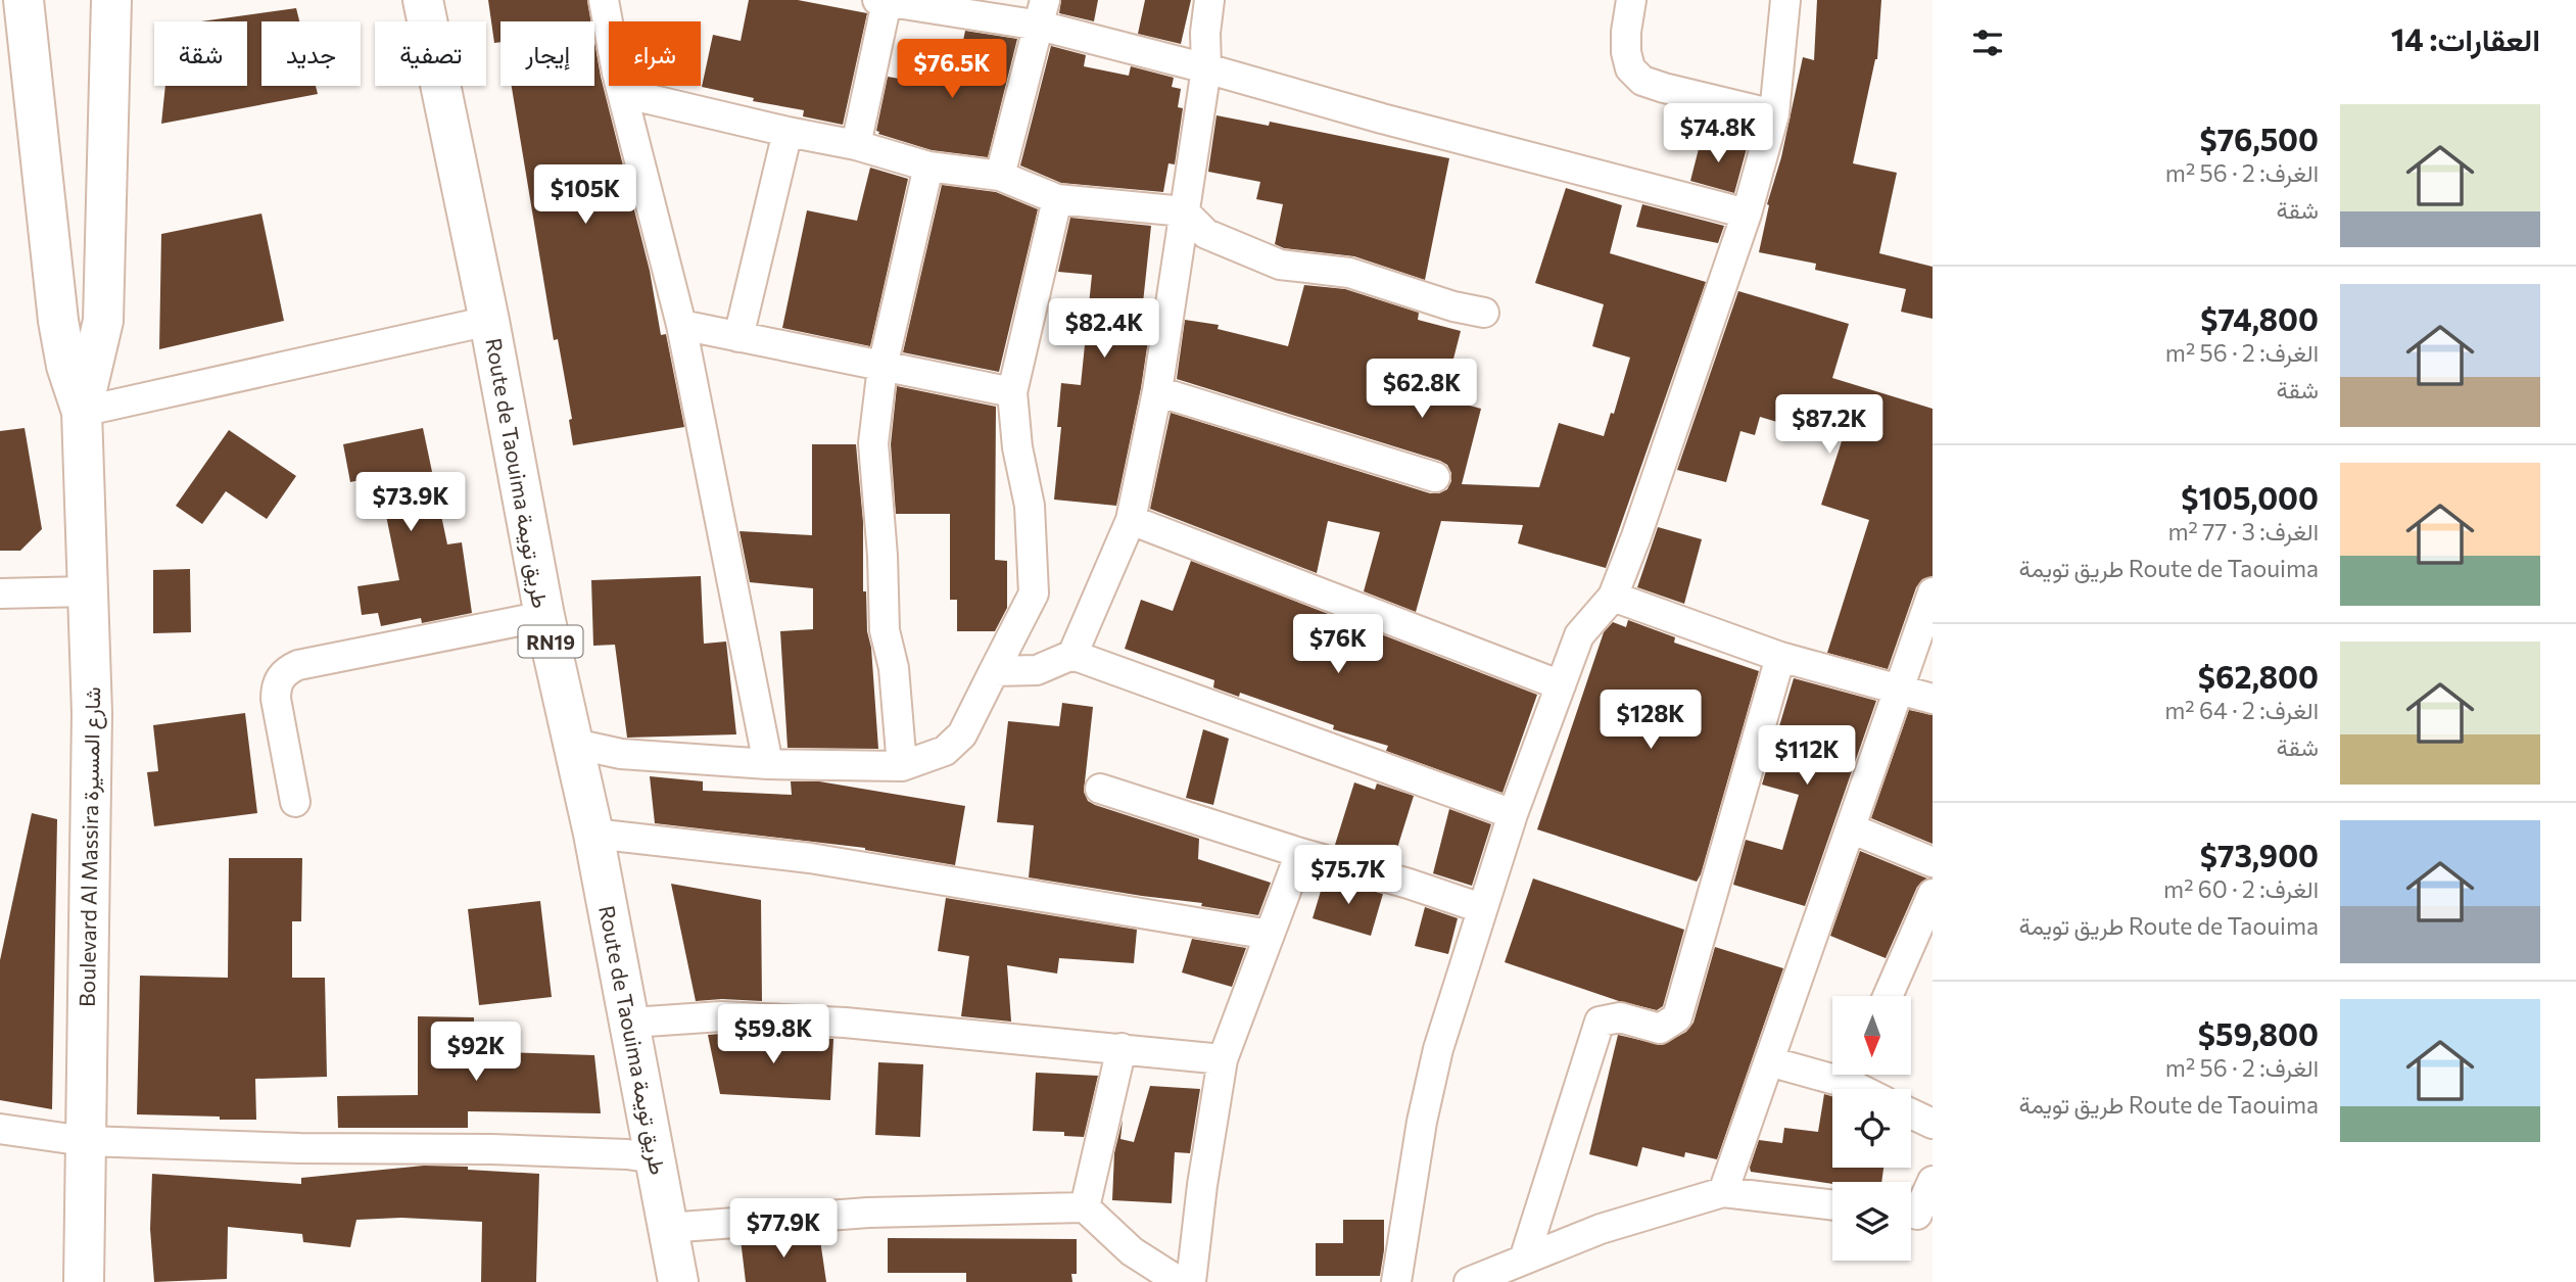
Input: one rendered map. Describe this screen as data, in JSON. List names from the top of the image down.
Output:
{
  "streets": {
    "main road": ["Route de Taouima طريق تويمة", "RN19", "Boulevard Al Massira شارع المسيرة"]
  },
  "north": "bottom",
  "page": {
    "heading": "العقارات: 14",
    "chip": [
      "شراء",
      "إيجار",
      "تصفية",
      "جديد",
      "شقة"
    ],
    "price": [
      "$76.5K",
      "$74.8K",
      "$105K",
      "$82.4K",
      "$62.8K",
      "$87.2K",
      "$73.9K",
      "$76K",
      "$128K",
      "$112K",
      "$75.7K",
      "$59.8K",
      "$92K",
      "$77.9K"
    ],
    "list": [
      {
        "name": "$76,500",
        "note": "الغرف: 2 · 56 m² · شقة"
      },
      {
        "name": "$74,800",
        "note": "الغرف: 2 · 56 m² · شقة"
      },
      {
        "name": "$105,000",
        "note": "الغرف: 3 · 77 m² · Route de Taouima طريق تويمة"
      },
      {
        "name": "$62,800",
        "note": "الغرف: 2 · 64 m² · شقة"
      },
      {
        "name": "$73,900",
        "note": "الغرف: 2 · 60 m² · Route de Taouima طريق تويمة"
      },
      {
        "name": "$59,800",
        "note": "الغرف: 2 · 56 m² · Route de Taouima طريق تويمة"
      }
    ]
  }
}
